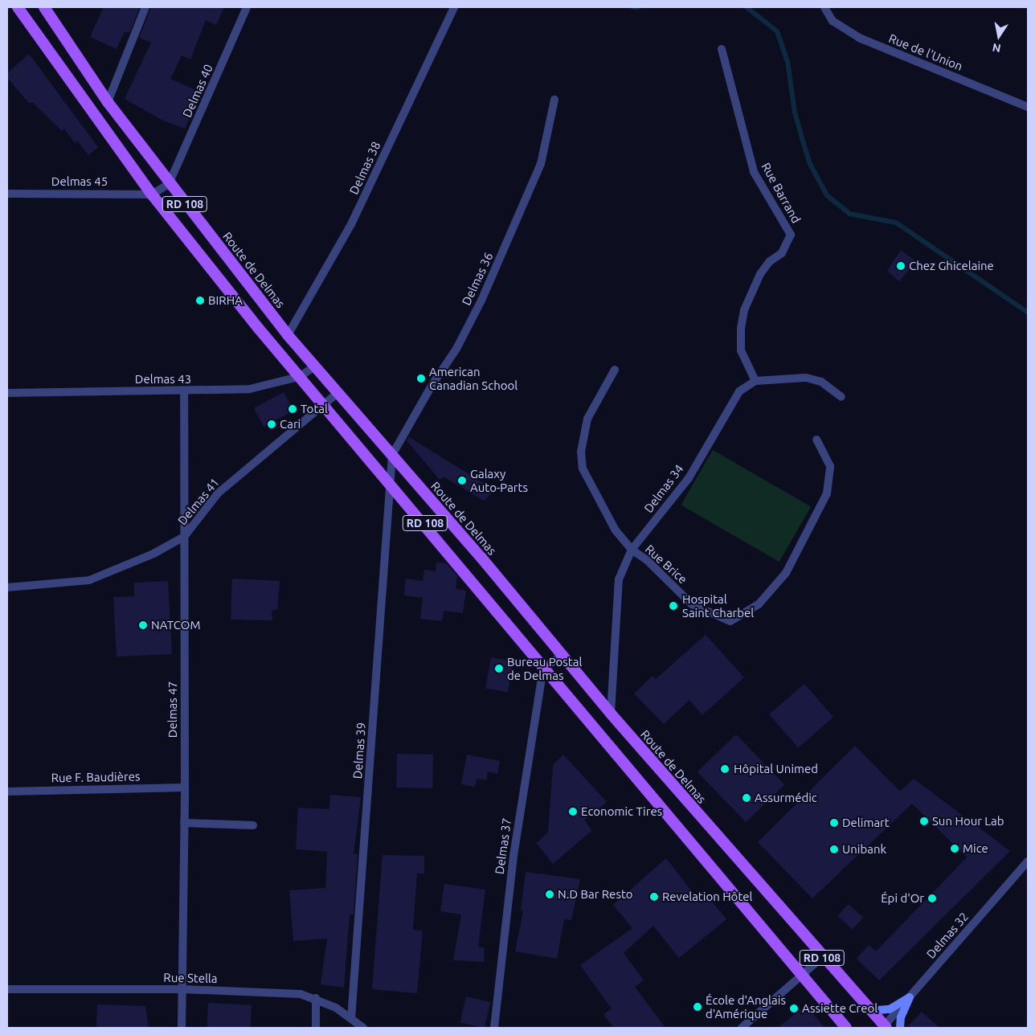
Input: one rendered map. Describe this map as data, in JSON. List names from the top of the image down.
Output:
{
  "streets": {
    "main road": ["RD 108", "Route de Delmas"],
    "street": [
      "Rue de l'Union",
      "Delmas 40",
      "Delmas 38",
      "Delmas 45",
      "Rue Barrand",
      "Delmas 36",
      "Delmas 43",
      "Delmas 34",
      "Delmas 41",
      "Rue Brice",
      "Delmas 47",
      "Delmas 39",
      "Rue F. Baudières",
      "Delmas 37",
      "Delmas 32",
      "Rue Stella"
    ]
  },
  "crossings": [
    ["Delmas 40", "Route de Delmas"],
    ["Delmas 38", "Route de Delmas"],
    ["Delmas 45", "RD 108"],
    ["Rue Barrand", "Delmas 34"],
    ["RD 108", "Delmas 43"],
    ["RD 108", "Delmas 41"],
    ["RD 108", "Delmas 39"],
    ["RD 108", "Delmas 37"],
    ["Route de Delmas", "Delmas 36"],
    ["Route de Delmas", "Delmas 43"],
    ["Route de Delmas", "Delmas 34"],
    ["Route de Delmas", "Delmas 41"],
    ["Route de Delmas", "Delmas 39"],
    ["Route de Delmas", "Delmas 32"],
    ["Delmas 36", "Delmas 39"],
    ["Delmas 43", "Delmas 47"],
    ["Delmas 34", "Rue Brice"],
    ["Delmas 41", "Delmas 47"],
    ["Delmas 47", "Rue F. Baudières"],
    ["Delmas 47", "Rue Stella"],
    ["Delmas 39", "Rue Stella"]
  ],
  "places": [
    "Chez Ghicelaine",
    "BIRHA",
    "American Canadian School",
    "Total",
    "Cari",
    "Galaxy Auto-Parts",
    "Hospital Saint Charbel",
    "NATCOM",
    "Bureau Postal de Delmas",
    "Hôpital Unimed",
    "Assurmédic",
    "Economic Tires",
    "Sun Hour Lab",
    "Delimart",
    "Mice",
    "Unibank",
    "N.D Bar Resto",
    "Revelation Hôtel",
    "Épi d'Or",
    "École d'Anglais d'Amérique",
    "Assiette Creol"
  ],
  "north": "bottom"
}
